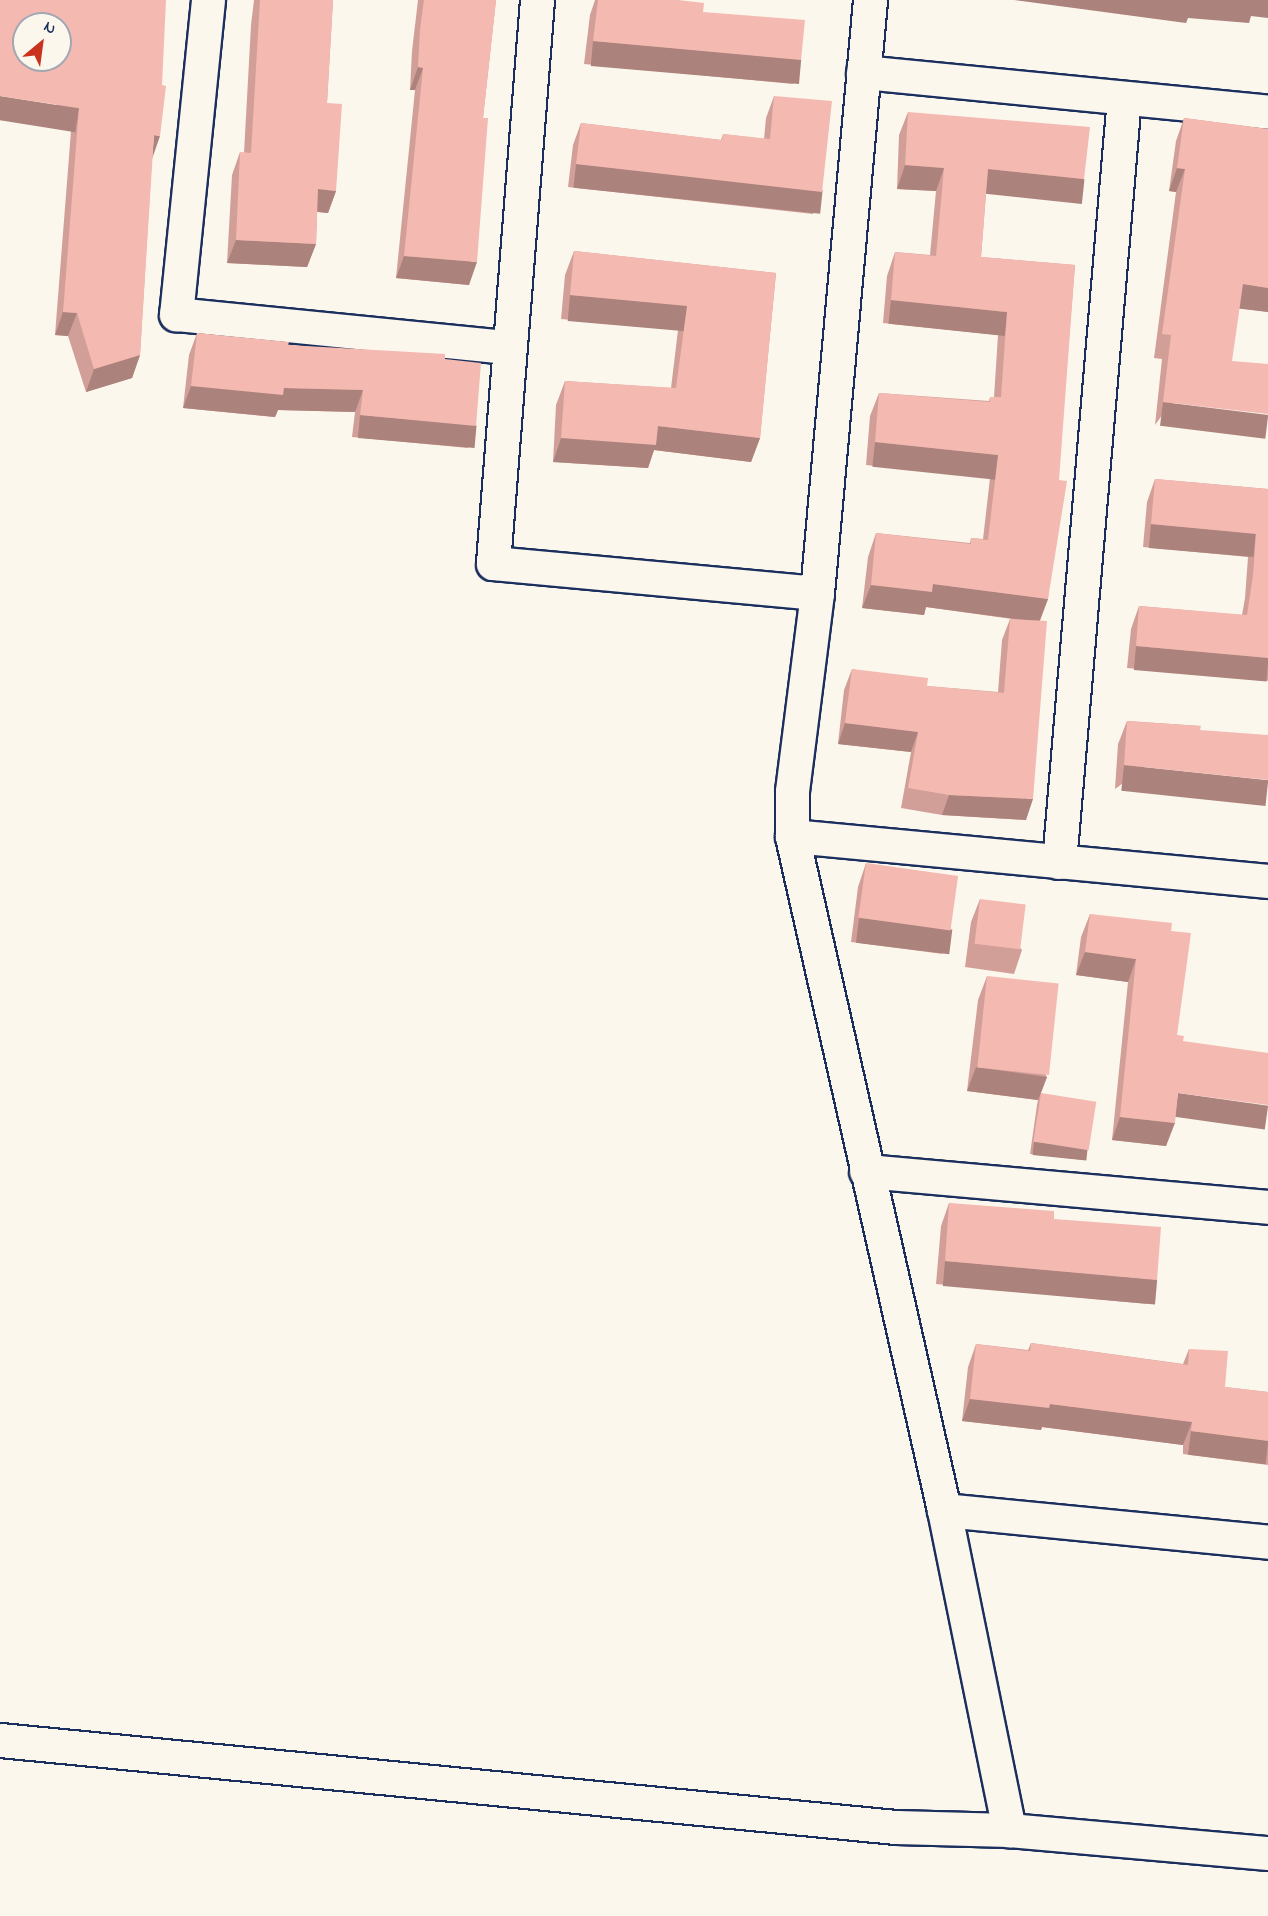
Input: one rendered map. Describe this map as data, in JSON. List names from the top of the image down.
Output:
{
  "north": "top right"
}
